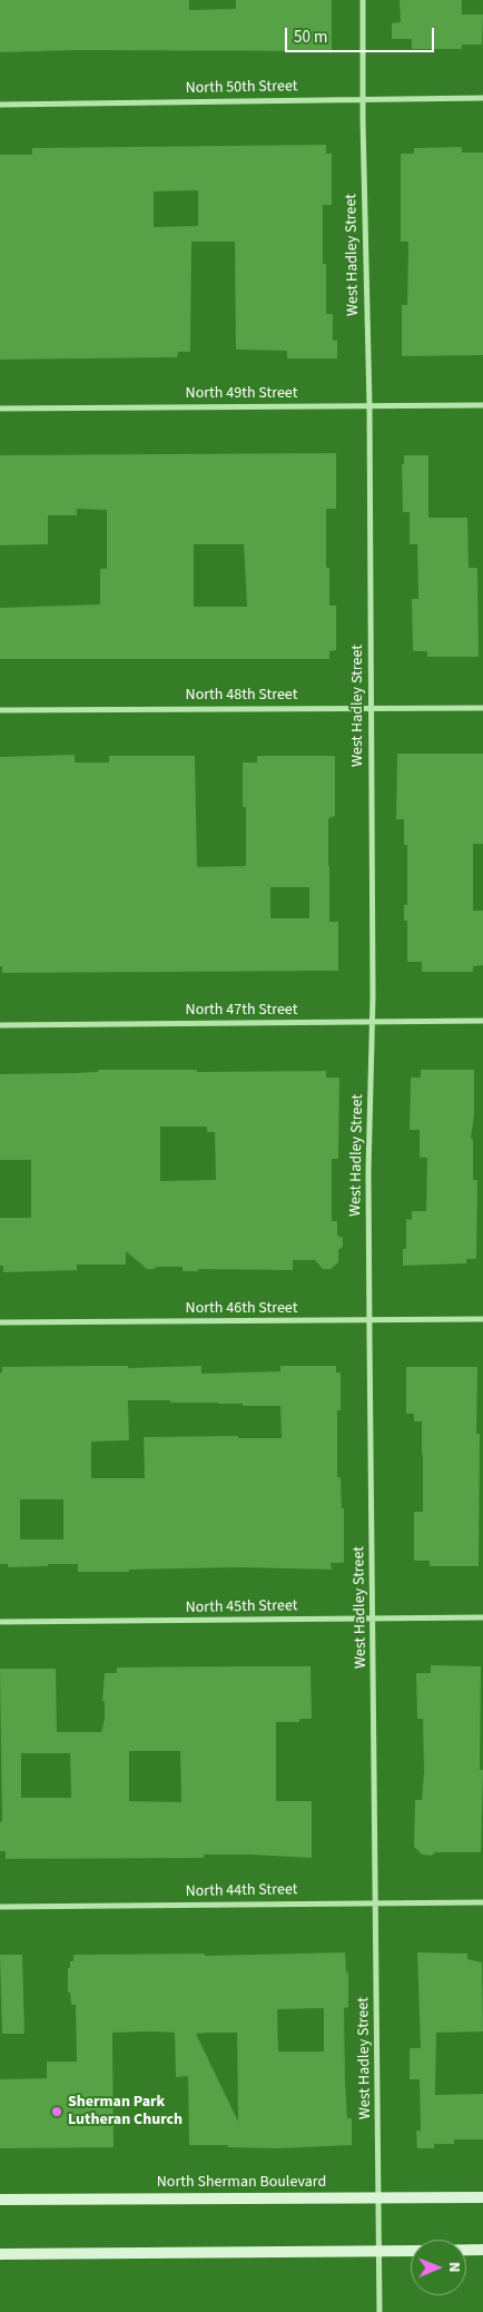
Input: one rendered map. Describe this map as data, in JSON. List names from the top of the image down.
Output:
{
  "streets": {
    "main road": ["North Sherman Boulevard"],
    "street": [
      "North 50th Street",
      "West Hadley Street",
      "North 49th Street",
      "North 48th Street",
      "North 47th Street",
      "North 46th Street",
      "North 45th Street",
      "North 44th Street"
    ]
  },
  "crossings": [
    ["North 50th Street", "West Hadley Street"],
    ["West Hadley Street", "North 49th Street"],
    ["West Hadley Street", "North 48th Street"],
    ["West Hadley Street", "North 47th Street"],
    ["West Hadley Street", "North 46th Street"],
    ["West Hadley Street", "North 45th Street"],
    ["West Hadley Street", "North 44th Street"],
    ["West Hadley Street", "North Sherman Boulevard"]
  ],
  "places": ["Sherman Park Lutheran Church"],
  "scale_bar": "50 m",
  "north": "right"
}
